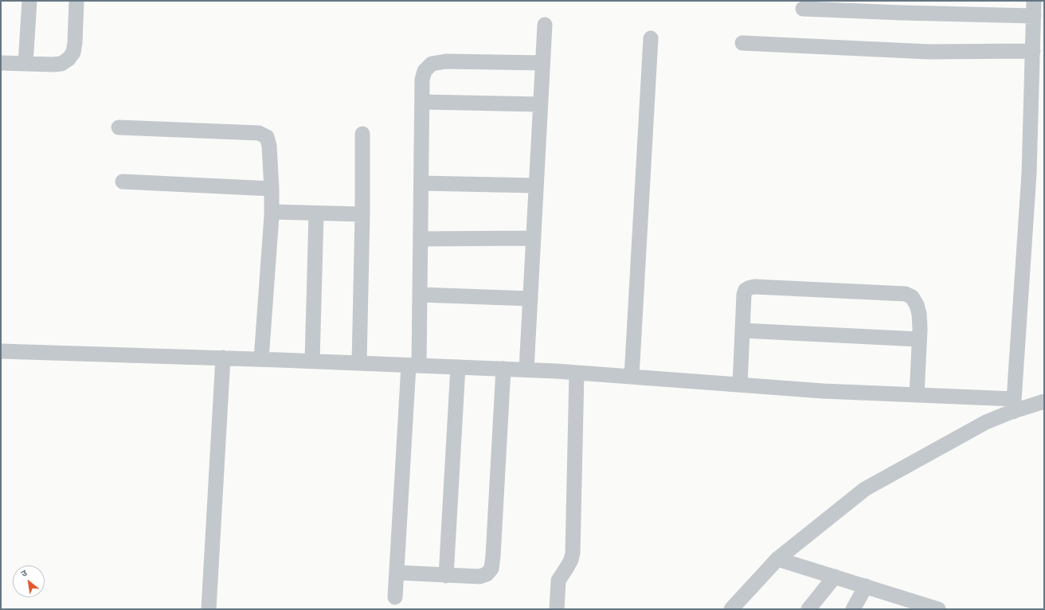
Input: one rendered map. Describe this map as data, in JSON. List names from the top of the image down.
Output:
{
  "north": "top left"
}
